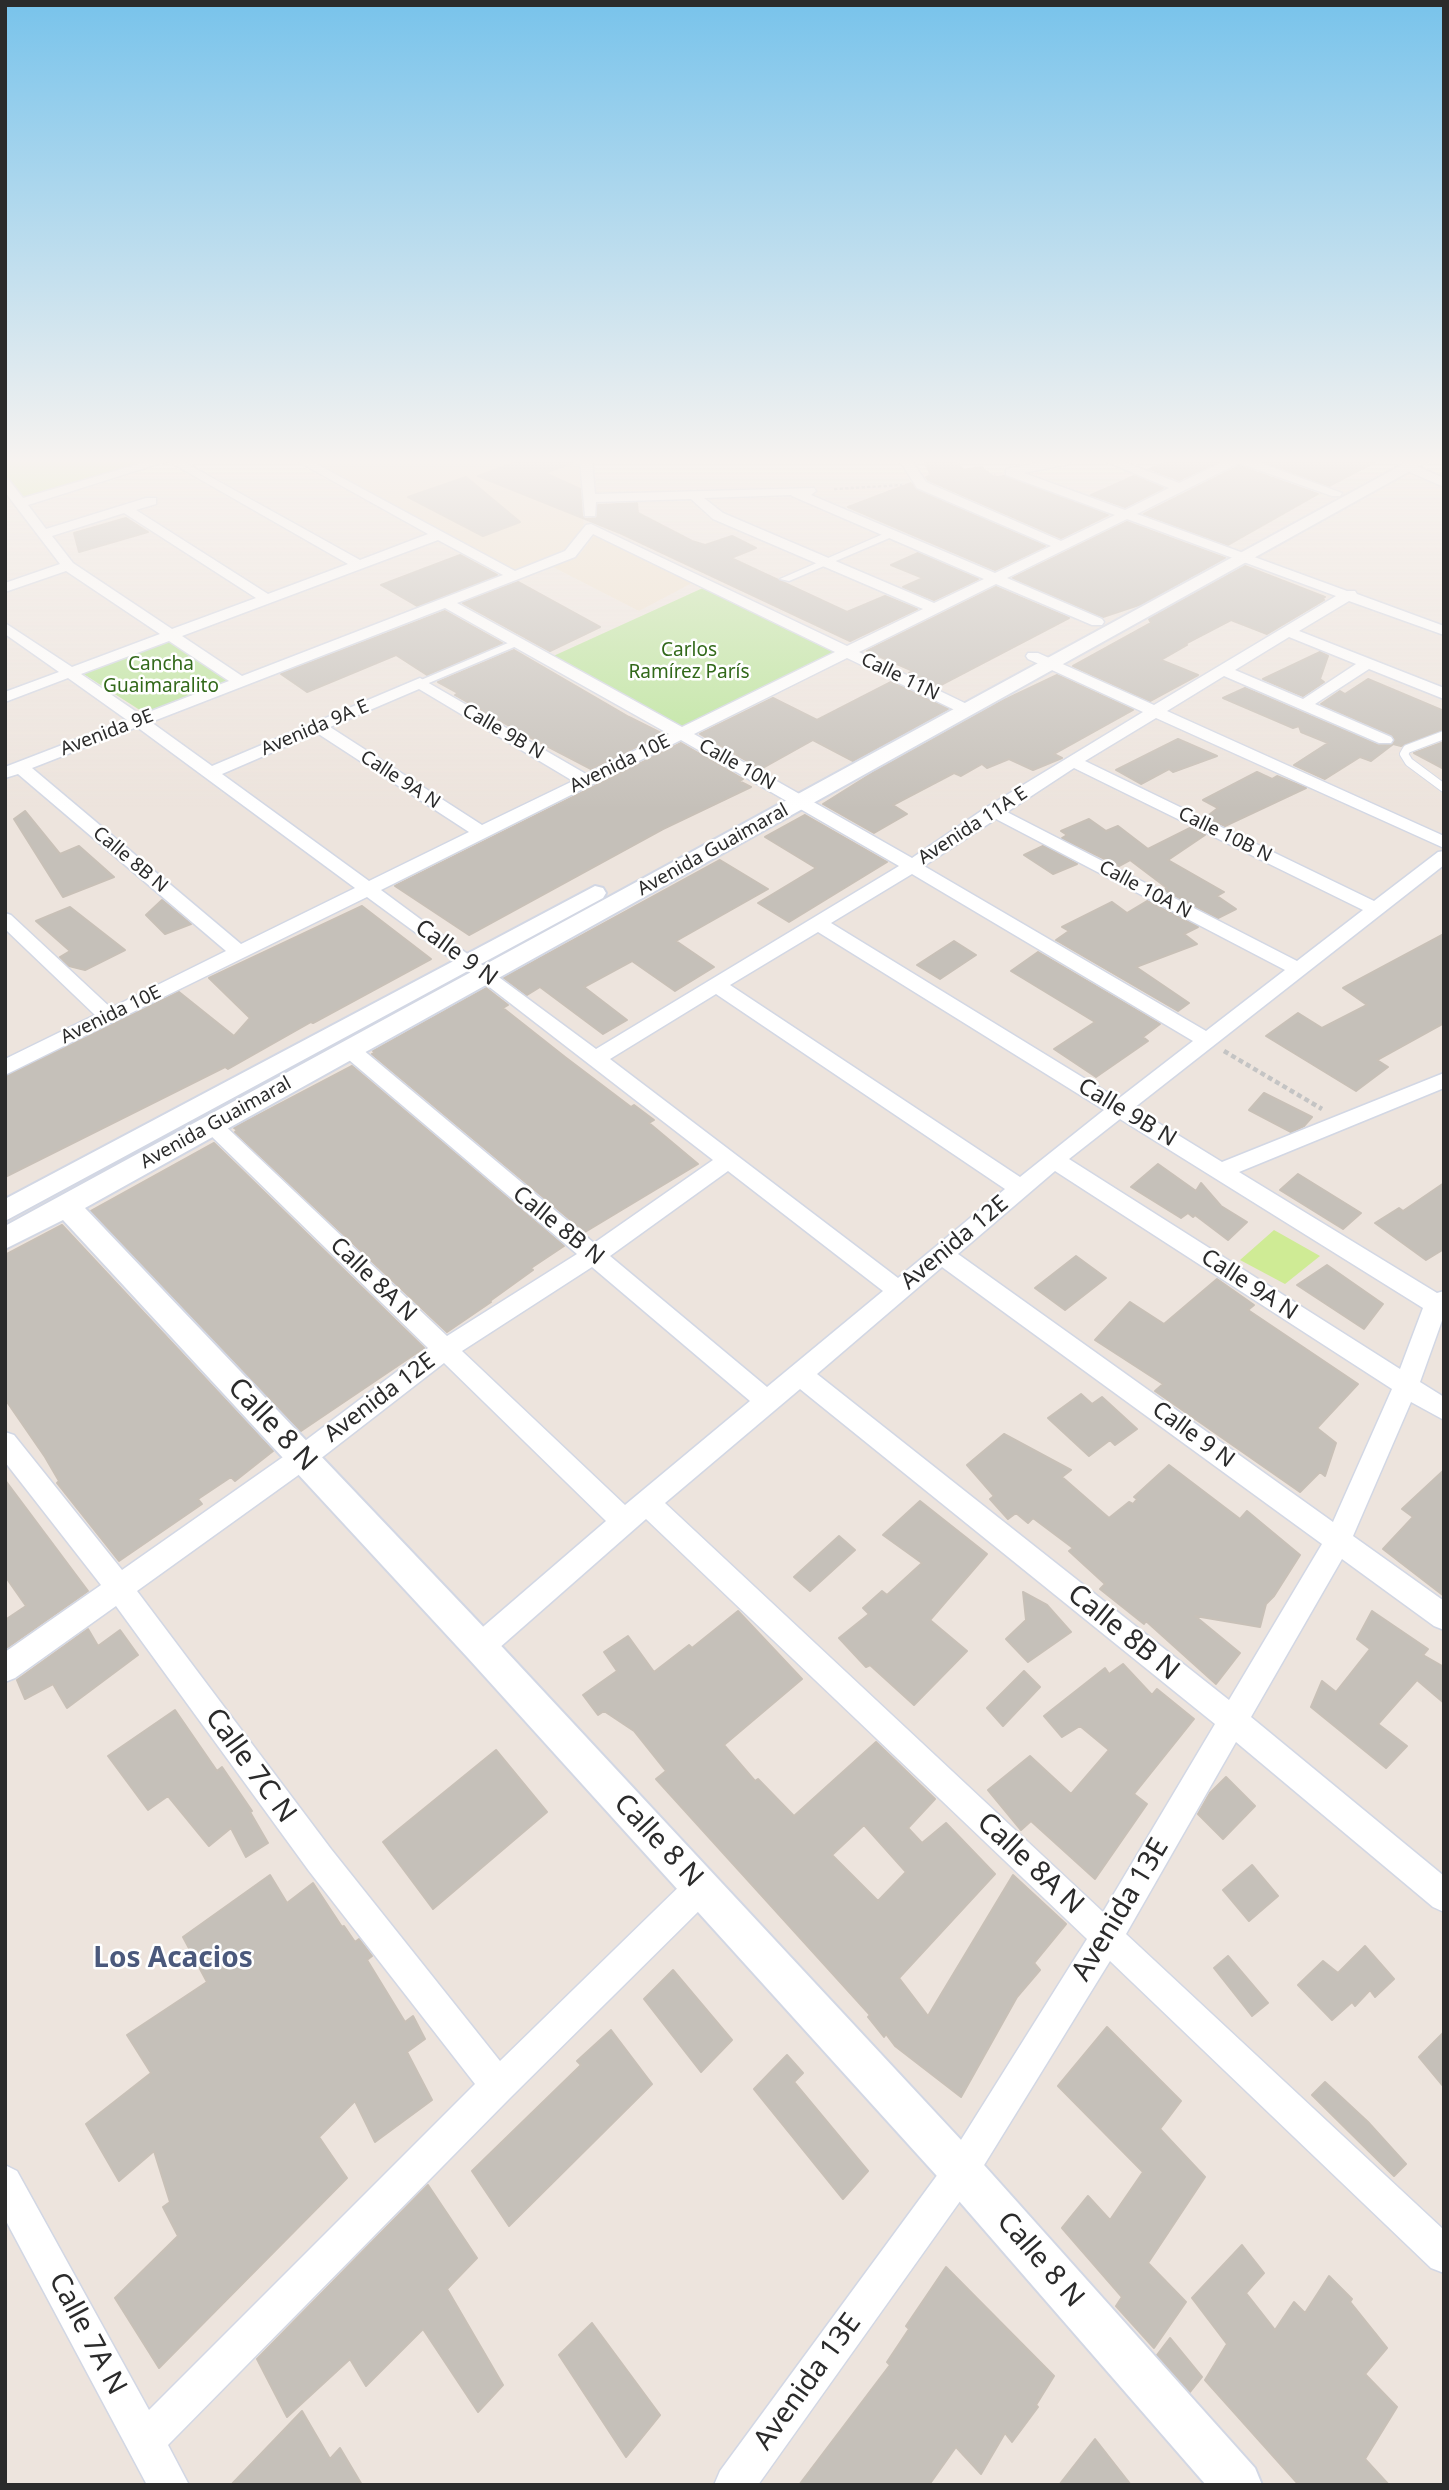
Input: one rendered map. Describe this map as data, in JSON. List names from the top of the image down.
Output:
{
  "streets": {
    "street": [
      "Calle 11N",
      "Avenida 9A E",
      "Calle 9B N",
      "Avenida 9E",
      "Avenida 10E",
      "Calle 10N",
      "Calle 9A N",
      "Avenida 11A E",
      "Calle 10B N",
      "Avenida Guaimaral",
      "Calle 8B N",
      "Calle 10A N",
      "Calle 9 N",
      "Avenida 12E",
      "Calle 8A N",
      "Calle 8 N",
      "Calle 7C N",
      "Avenida 13E",
      "Calle 7A N"
    ]
  },
  "crossings": [
    ["Calle 11N", "Avenida 10E"],
    ["Calle 11N", "Avenida Guaimaral"],
    ["Avenida 9A E", "Calle 9B N"],
    ["Avenida 9A E", "Calle 9A N"],
    ["Avenida 9A E", "Calle 9 N"],
    ["Calle 9B N", "Avenida 10E"],
    ["Calle 9B N", "Avenida 11A E"],
    ["Calle 9B N", "Avenida 12E"],
    ["Calle 9B N", "Avenida 13E"],
    ["Avenida 9E", "Calle 10N"],
    ["Avenida 9E", "Calle 8B N"],
    ["Avenida 9E", "Calle 9 N"],
    ["Avenida 10E", "Calle 10N"],
    ["Avenida 10E", "Calle 9A N"],
    ["Avenida 10E", "Calle 8B N"],
    ["Avenida 10E", "Calle 9 N"],
    ["Calle 10N", "Avenida 11A E"],
    ["Calle 10N", "Avenida Guaimaral"],
    ["Calle 10N", "Avenida 12E"],
    ["Calle 9A N", "Avenida 12E"],
    ["Calle 9A N", "Avenida 13E"],
    ["Avenida 11A E", "Calle 10B N"],
    ["Avenida 11A E", "Calle 10A N"],
    ["Avenida 11A E", "Calle 9 N"],
    ["Calle 10B N", "Avenida 12E"],
    ["Avenida Guaimaral", "Calle 8B N"],
    ["Avenida Guaimaral", "Calle 9 N"],
    ["Avenida Guaimaral", "Calle 8A N"],
    ["Avenida Guaimaral", "Calle 8 N"],
    ["Calle 8B N", "Avenida 12E"],
    ["Calle 8B N", "Avenida 13E"],
    ["Calle 10A N", "Avenida 12E"],
    ["Calle 9 N", "Avenida 12E"],
    ["Calle 9 N", "Avenida 13E"],
    ["Avenida 12E", "Calle 8A N"],
    ["Avenida 12E", "Calle 8 N"],
    ["Avenida 12E", "Calle 7C N"],
    ["Calle 8A N", "Avenida 13E"],
    ["Calle 8 N", "Avenida 13E"]
  ],
  "districts": ["Los Acacios"],
  "parks": ["Carlos Ramírez París", "Cancha Guaimaralito"]
}
